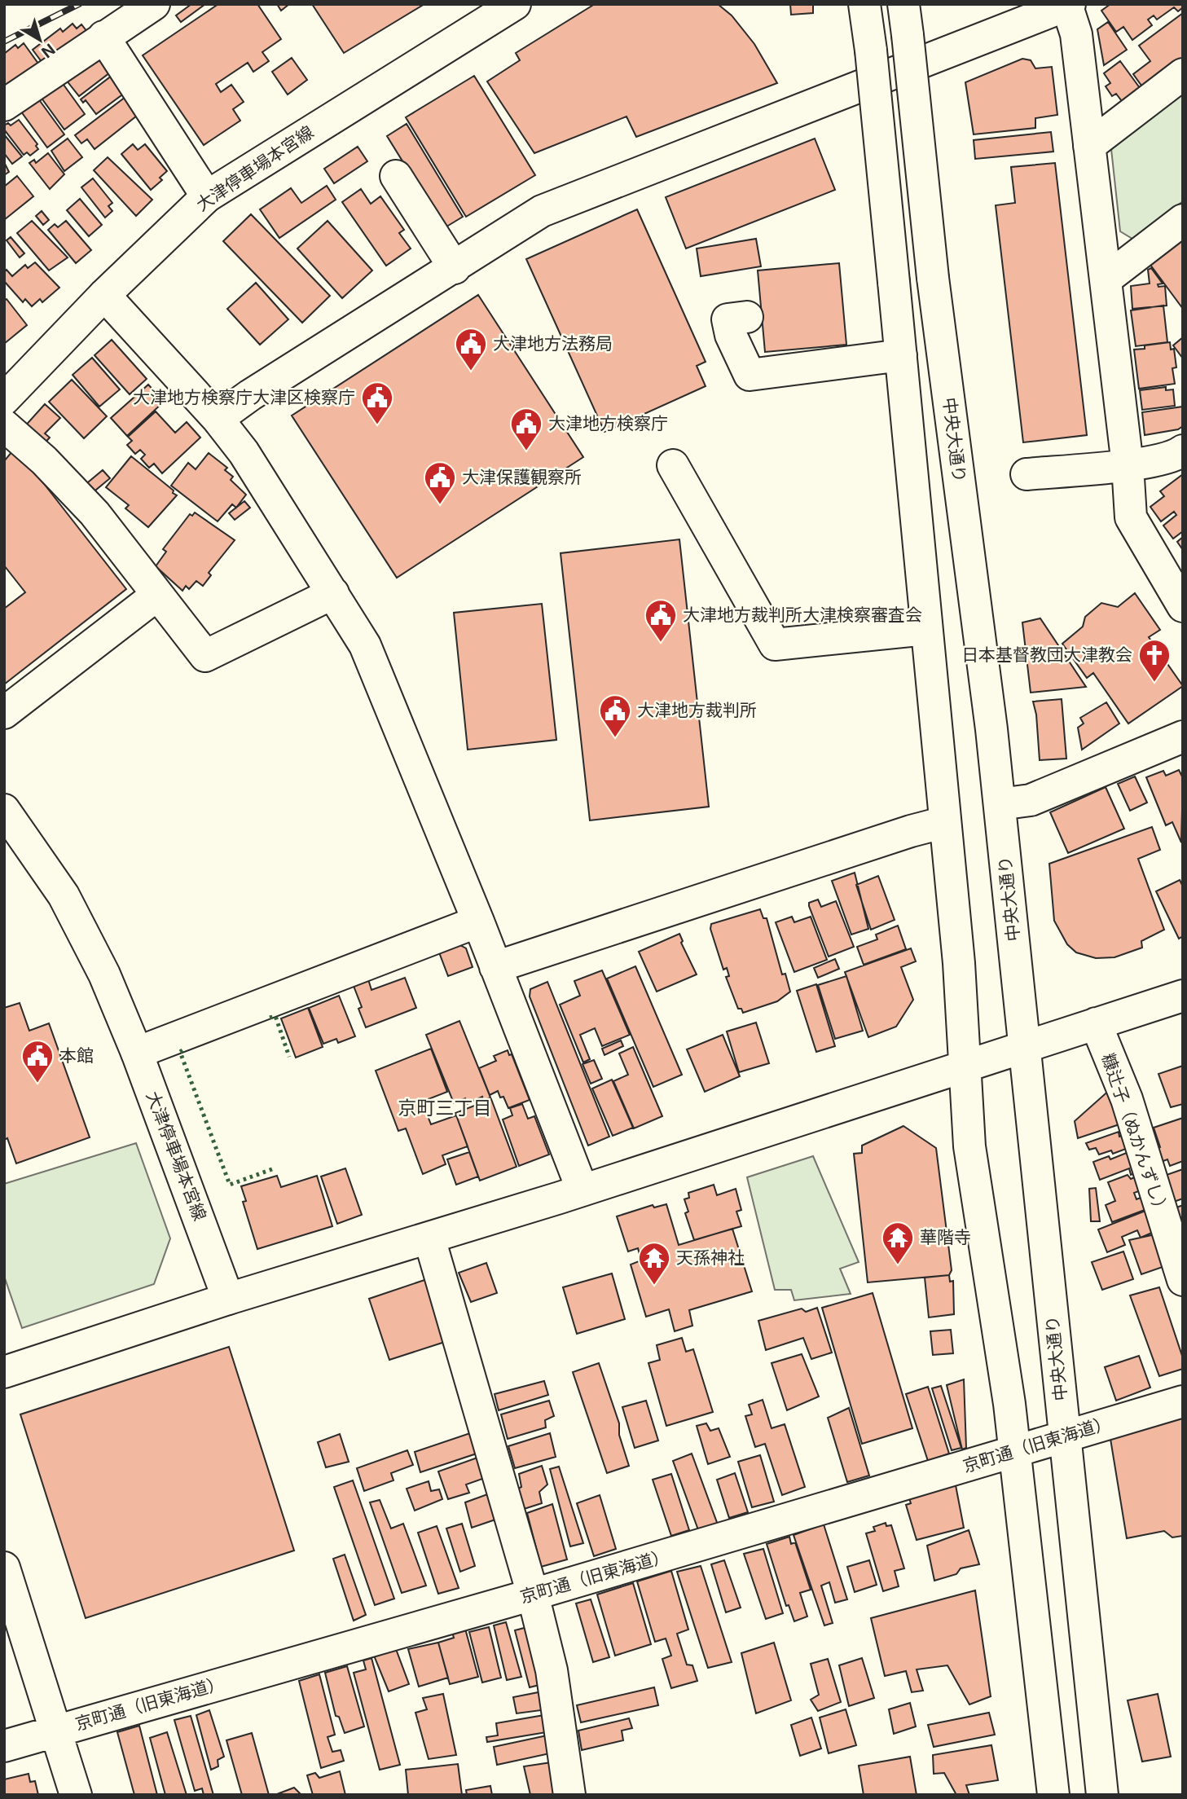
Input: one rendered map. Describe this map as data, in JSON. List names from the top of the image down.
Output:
{
  "streets": {
    "street": [
      "大津停車場本宮線",
      "中央大通り",
      "糠辻子（ぬかんずし）",
      "京町通（旧東海道）"
    ]
  },
  "crossings": [
    ["中央大通り", "京町通（旧東海道）"]
  ],
  "districts": ["京町三丁目"],
  "places": {
    "public building": [
      "大津地方法務局",
      "大津地方検察庁大津区検察庁",
      "大津地方検察庁",
      "大津保護観察所",
      "大津地方裁判所大津検察審査会",
      "大津地方裁判所",
      "本館"
    ],
    "church": ["日本基督教団大津教会"],
    "temple": ["華階寺", "天孫神社"]
  },
  "north": "bottom right"
}
